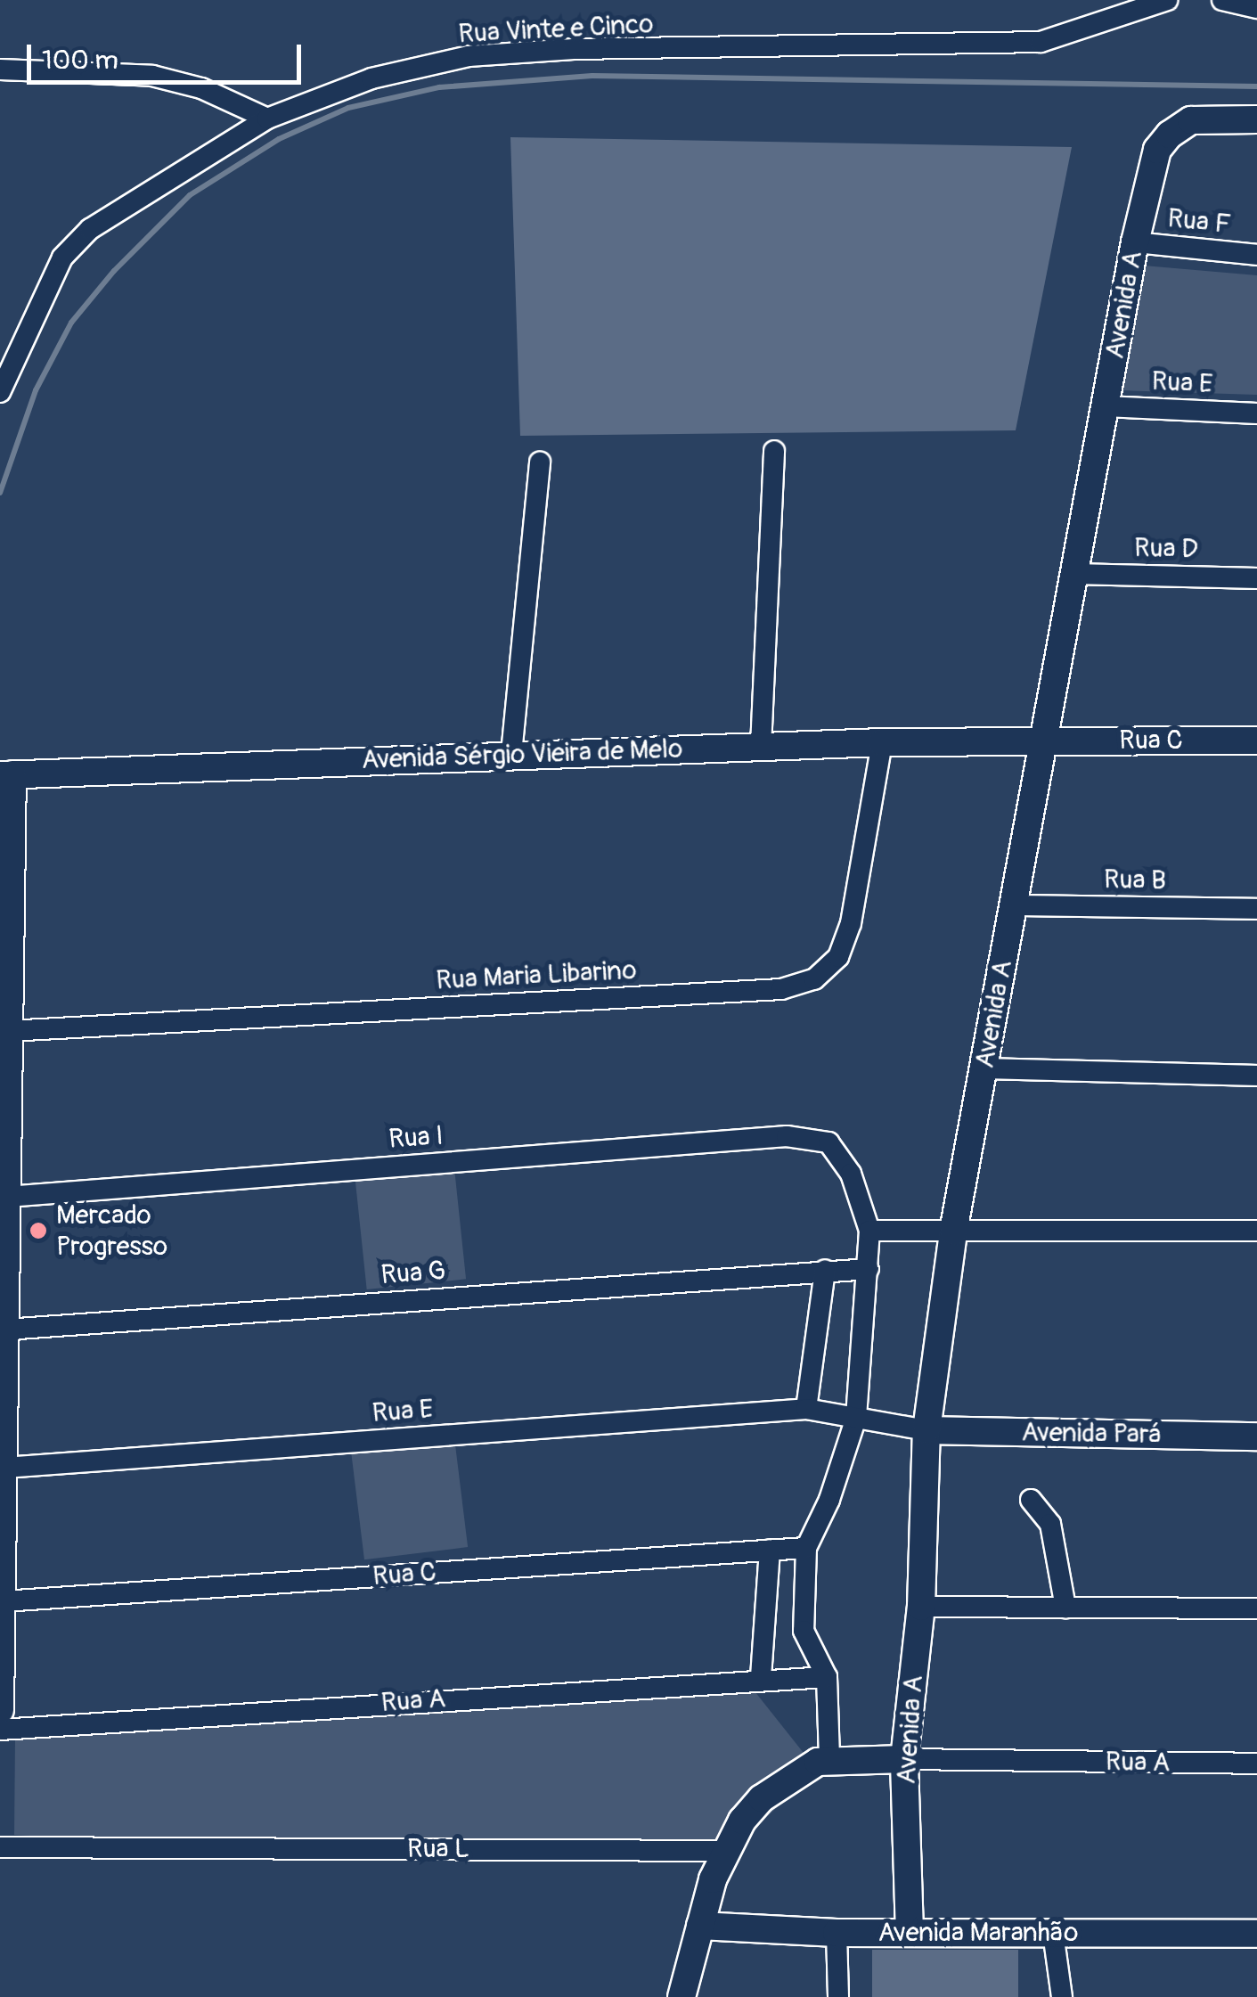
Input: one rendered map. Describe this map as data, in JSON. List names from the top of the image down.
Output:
{
  "streets": {
    "street": [
      "Rua Vinte e Cinco",
      "Rua F",
      "Avenida A",
      "Rua E",
      "Rua D",
      "Rua C",
      "Avenida Sérgio Vieira de Melo",
      "Rua B",
      "Rua Maria Libarino",
      "Rua I",
      "Rua G",
      "Avenida Pará",
      "Rua A",
      "Rua L",
      "Avenida Maranhão"
    ]
  },
  "crossings": [
    ["Rua F", "Avenida A"],
    ["Avenida A", "Rua E"],
    ["Avenida A", "Rua D"],
    ["Avenida A", "Rua C"],
    ["Avenida A", "Avenida Sérgio Vieira de Melo"],
    ["Avenida A", "Rua B"],
    ["Avenida A", "Avenida Pará"],
    ["Avenida A", "Rua A"],
    ["Avenida A", "Avenida Maranhão"],
    ["Rua E", "Avenida Pará"],
    ["Rua C", "Avenida Sérgio Vieira de Melo"],
    ["Avenida Sérgio Vieira de Melo", "Rua Maria Libarino"]
  ],
  "places": ["Mercado Progresso"],
  "scale_bar": "100 m"
}
